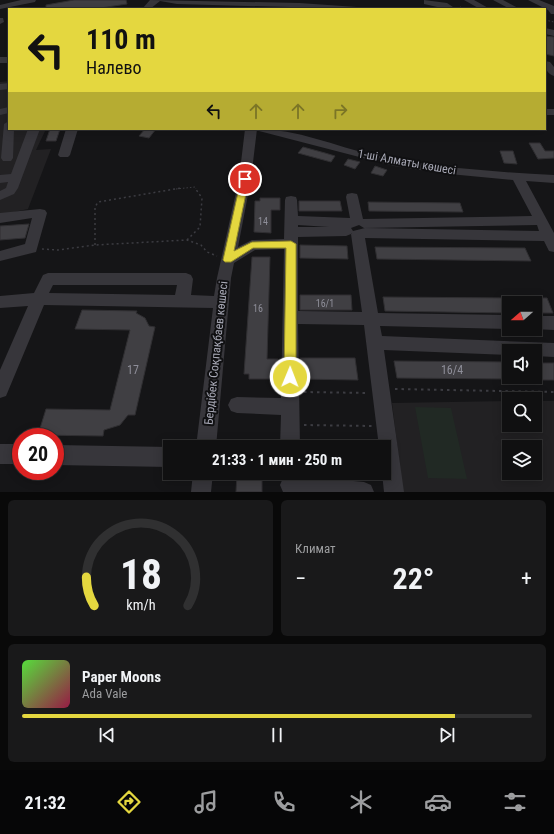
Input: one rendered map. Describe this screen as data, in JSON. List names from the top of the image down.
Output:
{
  "streets": {
    "street": ["1-ші Алматы көшесі", "Бердібек Соқпақбаев көшесі"]
  },
  "house_numbers": [
    "14",
    "16/1",
    "16",
    "17",
    "16/4"
  ],
  "north": "left",
  "page": {
    "turn": ["110 m", "Налево"],
    "limit": "20",
    "trip": "21:33 · 1 мин · 250 m",
    "tile": "Климат",
    "heat": ["−", "22°", "+"],
    "song": ["Paper Moons", "Ada Vale"],
    "tabs": "21:32",
    "gauge": ["18", "km/h"]
  }
}
